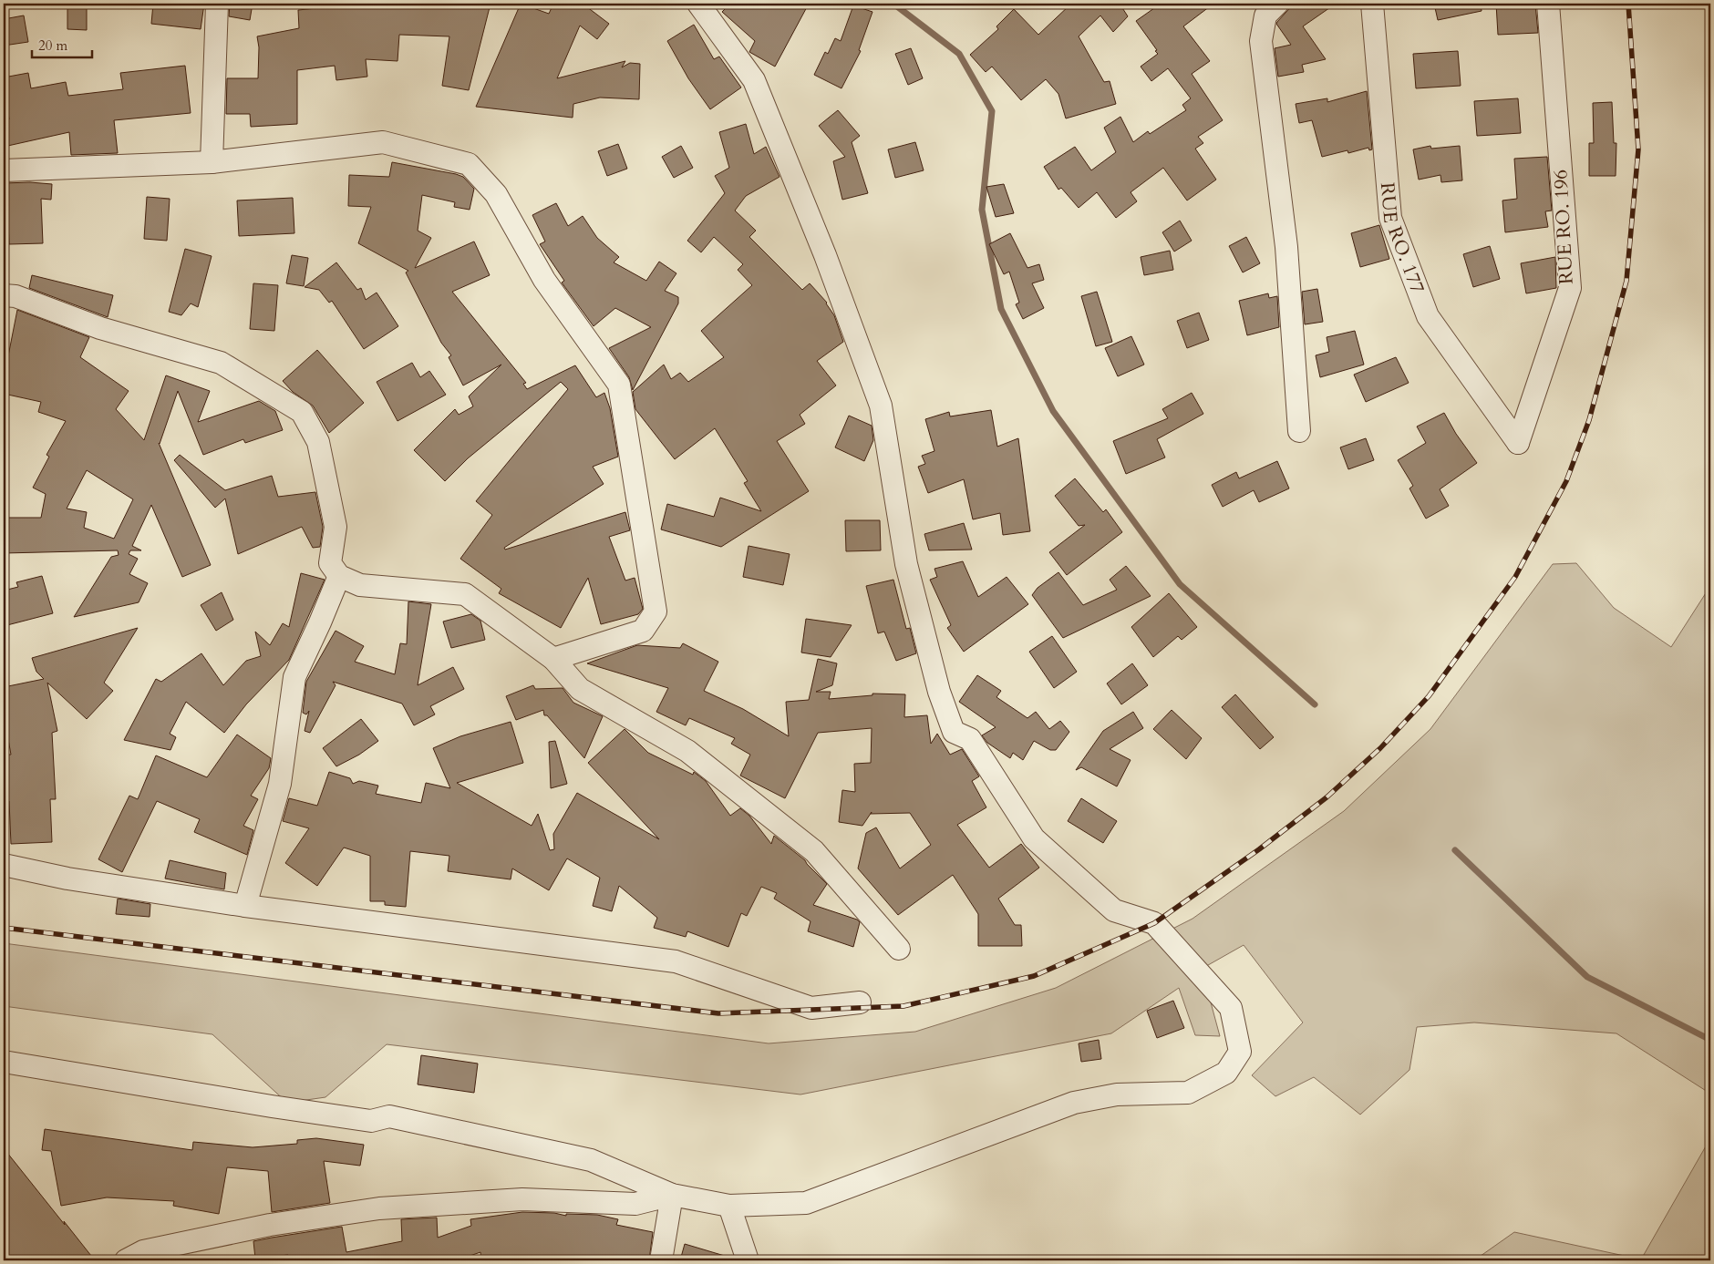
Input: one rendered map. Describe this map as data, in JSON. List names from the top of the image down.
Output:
{
  "streets": {
    "street": ["RUE RO. 196", "RUE RO. 177"]
  },
  "crossings": [
    ["RUE RO. 196", "RUE RO. 177"]
  ],
  "scale_bar": "20 m"
}
